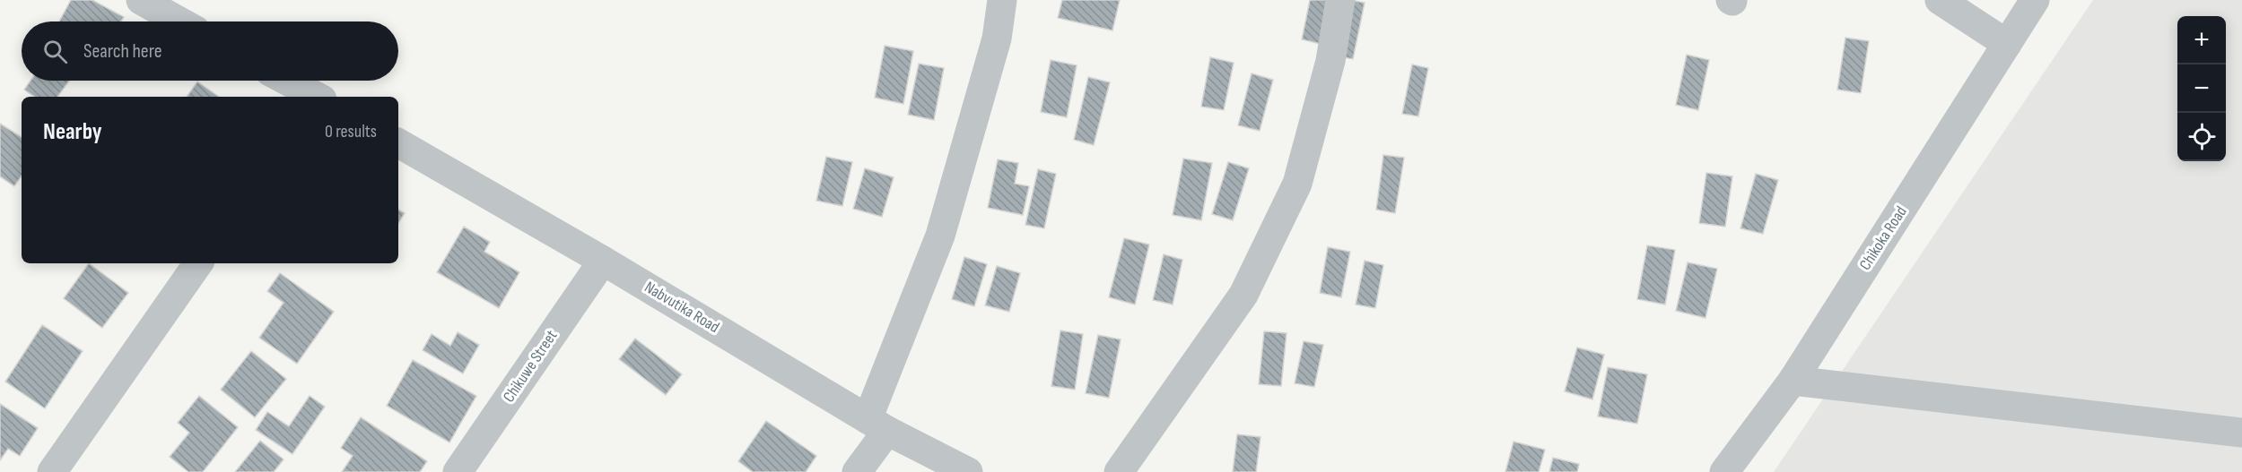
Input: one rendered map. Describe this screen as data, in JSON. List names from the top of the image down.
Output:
{
  "streets": {
    "street": ["Chikoka Road", "Nabvutika Road", "Chikuwe Street"]
  },
  "crossings": [
    ["Nabvutika Road", "Chikuwe Street"]
  ],
  "page": {
    "map_buttons": ["+", "−"],
    "search": "Search here",
    "heading": ["Nearby", "0 results"]
  }
}
